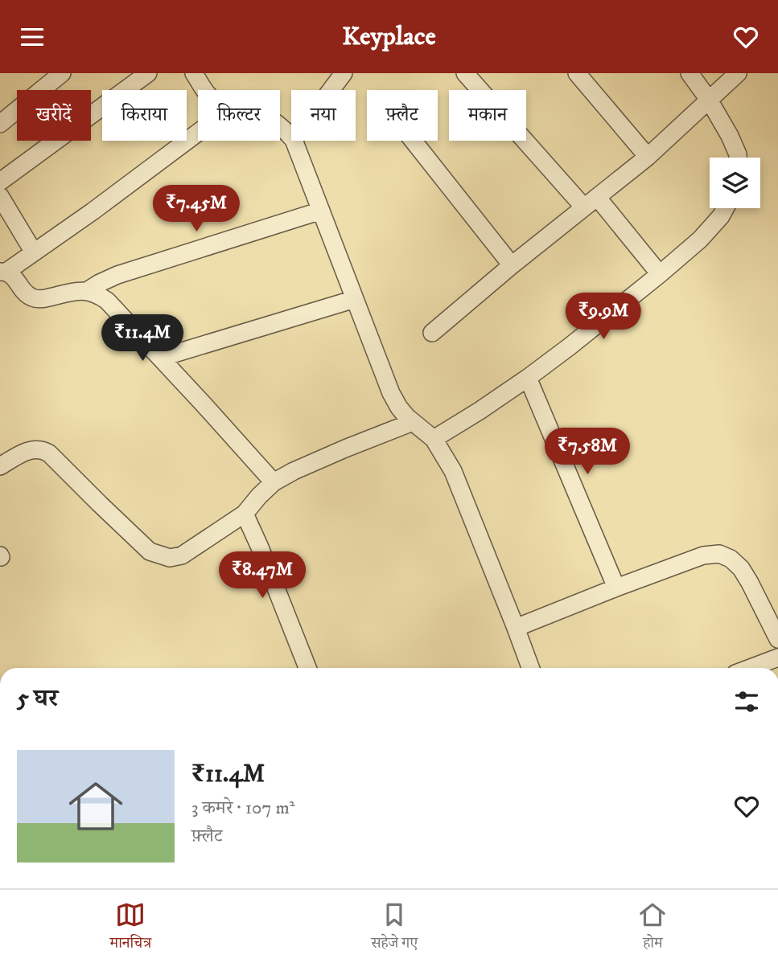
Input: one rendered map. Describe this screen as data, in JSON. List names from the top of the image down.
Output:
{
  "page": {
    "header": "Keyplace",
    "chip": [
      "खरीदें",
      "किराया",
      "फ़िल्टर",
      "नया",
      "फ़्लैट",
      "मकान"
    ],
    "price": [
      "₹7.45M",
      "₹9.9M",
      "₹11.4M",
      "₹7.58M",
      "₹8.47M"
    ],
    "heading": "5 घर",
    "list": [
      {
        "name": "₹11.4M",
        "note": "3 कमरे · 107 m² · फ़्लैट"
      }
    ],
    "tabs": ["मानचित्र", "सहेजे गए", "होम"]
  }
}
